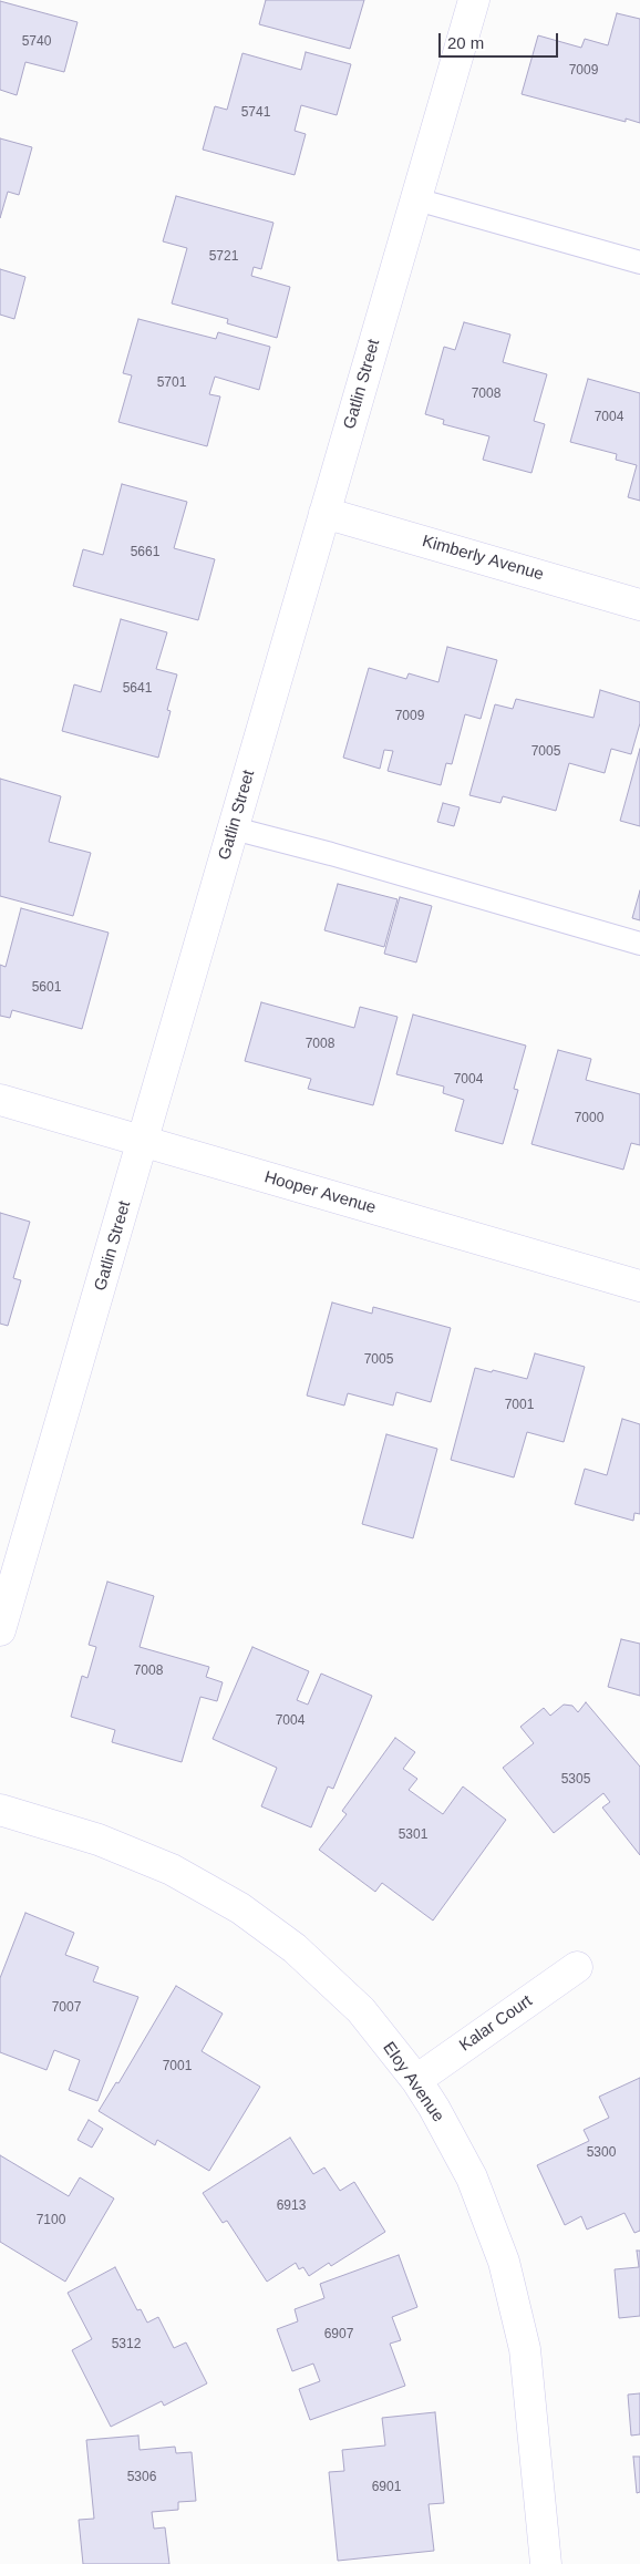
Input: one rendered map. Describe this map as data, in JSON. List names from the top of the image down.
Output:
{
  "streets": {
    "street": [
      "Gatlin Street",
      "Kimberly Avenue",
      "Hooper Avenue",
      "Kalar Court",
      "Eloy Avenue"
    ]
  },
  "crossings": [
    ["Gatlin Street", "Kimberly Avenue"],
    ["Gatlin Street", "Hooper Avenue"],
    ["Kalar Court", "Eloy Avenue"]
  ],
  "house_numbers": [
    "5740",
    "7009",
    "5741",
    "5721",
    "5701",
    "7008",
    "7004",
    "5661",
    "5641",
    "7009",
    "7005",
    "5601",
    "7008",
    "7004",
    "7000",
    "7005",
    "7001",
    "7008",
    "7004",
    "5305",
    "5301",
    "7007",
    "7001",
    "5300",
    "6913",
    "7100",
    "6907",
    "5312",
    "5306",
    "6901"
  ],
  "scale_bar": "20 m"
}
